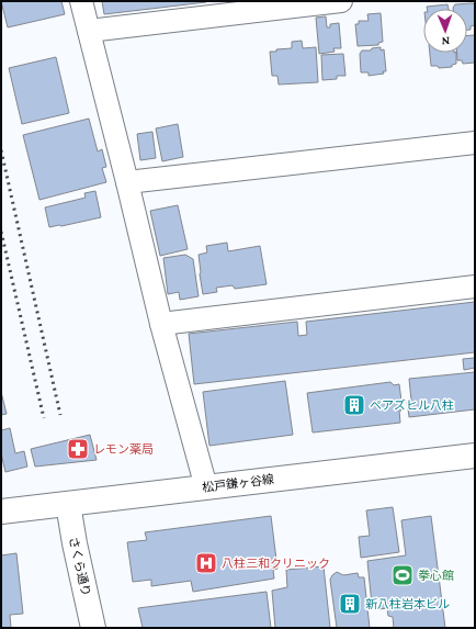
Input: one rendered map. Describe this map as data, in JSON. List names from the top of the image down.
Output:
{
  "streets": {
    "main road": ["松戸鎌ヶ谷線", "さくら通り"]
  },
  "crossings": [
    ["松戸鎌ヶ谷線", "さくら通り"]
  ],
  "places": {
    "building": ["ペアズヒル八柱", "新八柱岩本ビル"],
    "pharmacy": ["レモン薬局"],
    "hospital": ["八柱三和クリニック"],
    "sports": ["拳心館"]
  },
  "north": "bottom"
}
